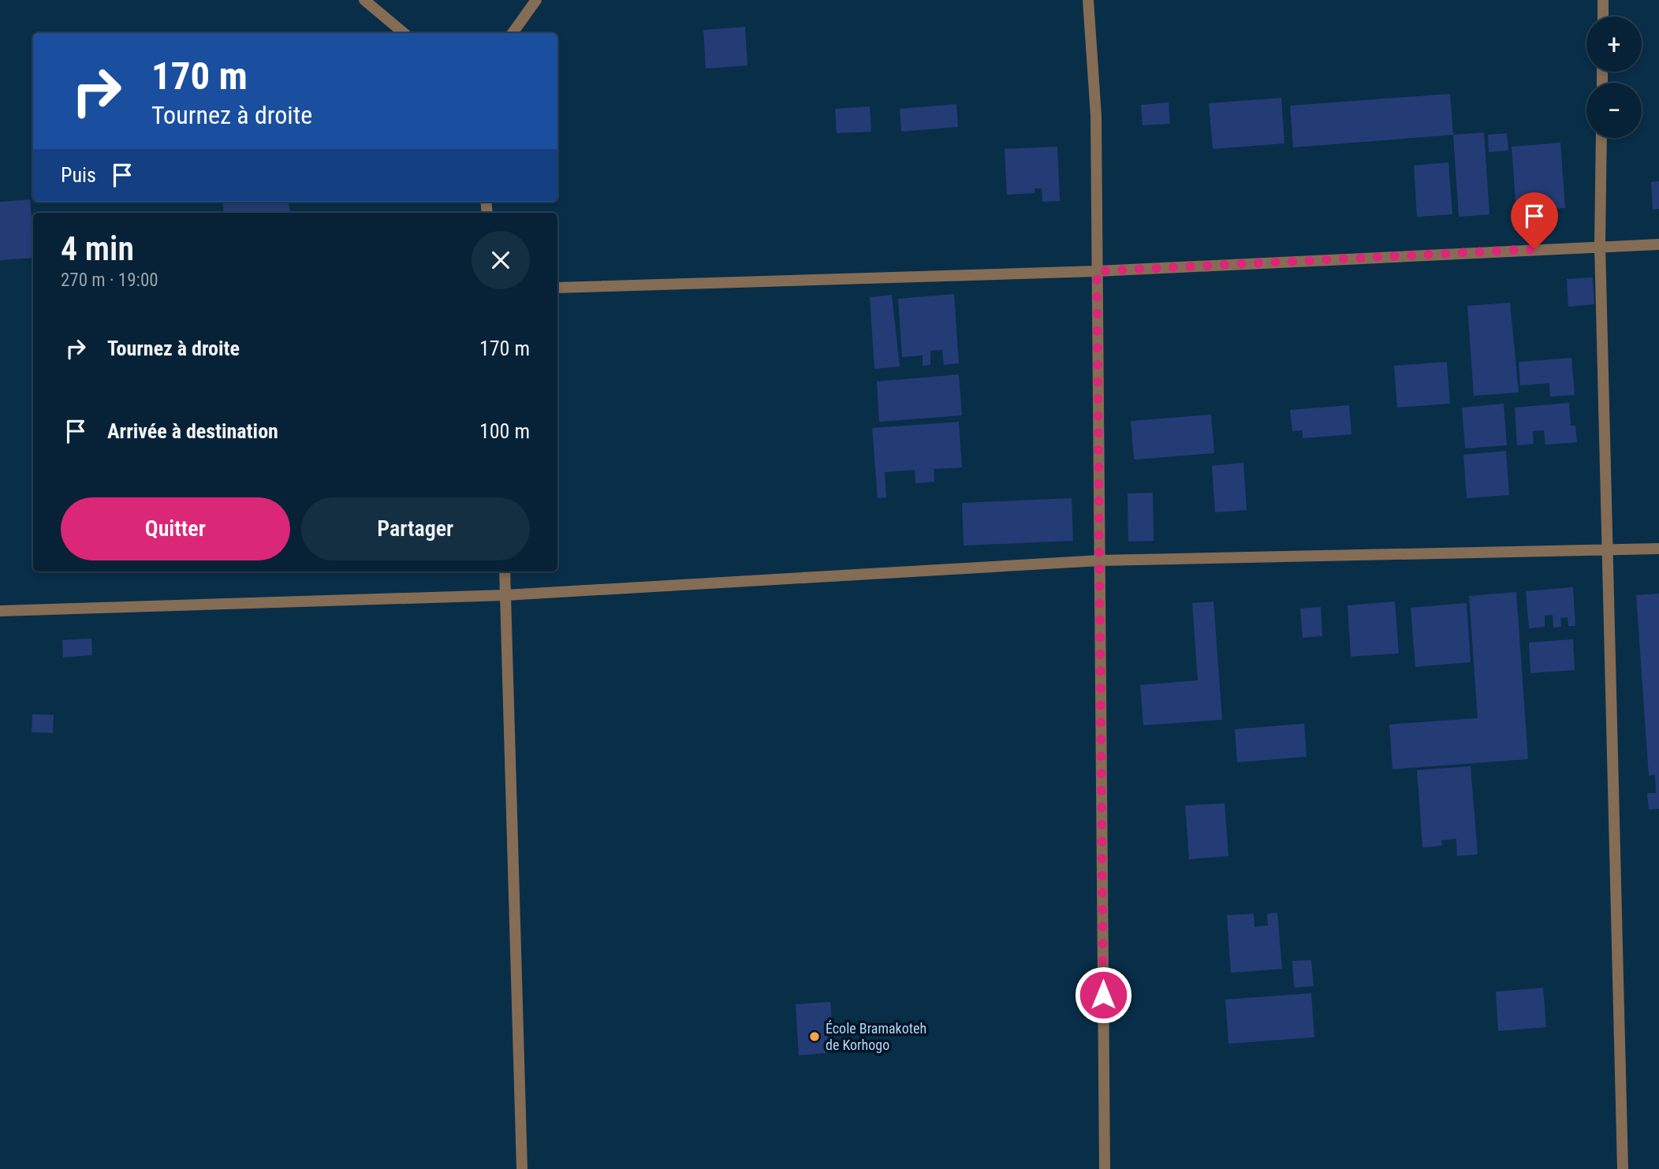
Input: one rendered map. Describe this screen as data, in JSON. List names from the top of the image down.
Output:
{
  "places": ["École Bramakoteh de Korhogo"],
  "page": {
    "map_buttons": ["+", "−"],
    "turn": ["170 m", "Tournez à droite"],
    "then": "Puis",
    "heading": ["4 min", "270 m · 19:00"],
    "list": [
      {
        "name": "Tournez à droite",
        "value": "170 m"
      },
      {
        "name": "Arrivée à destination",
        "value": "100 m"
      }
    ],
    "buttons": ["Quitter", "Partager"]
  }
}
